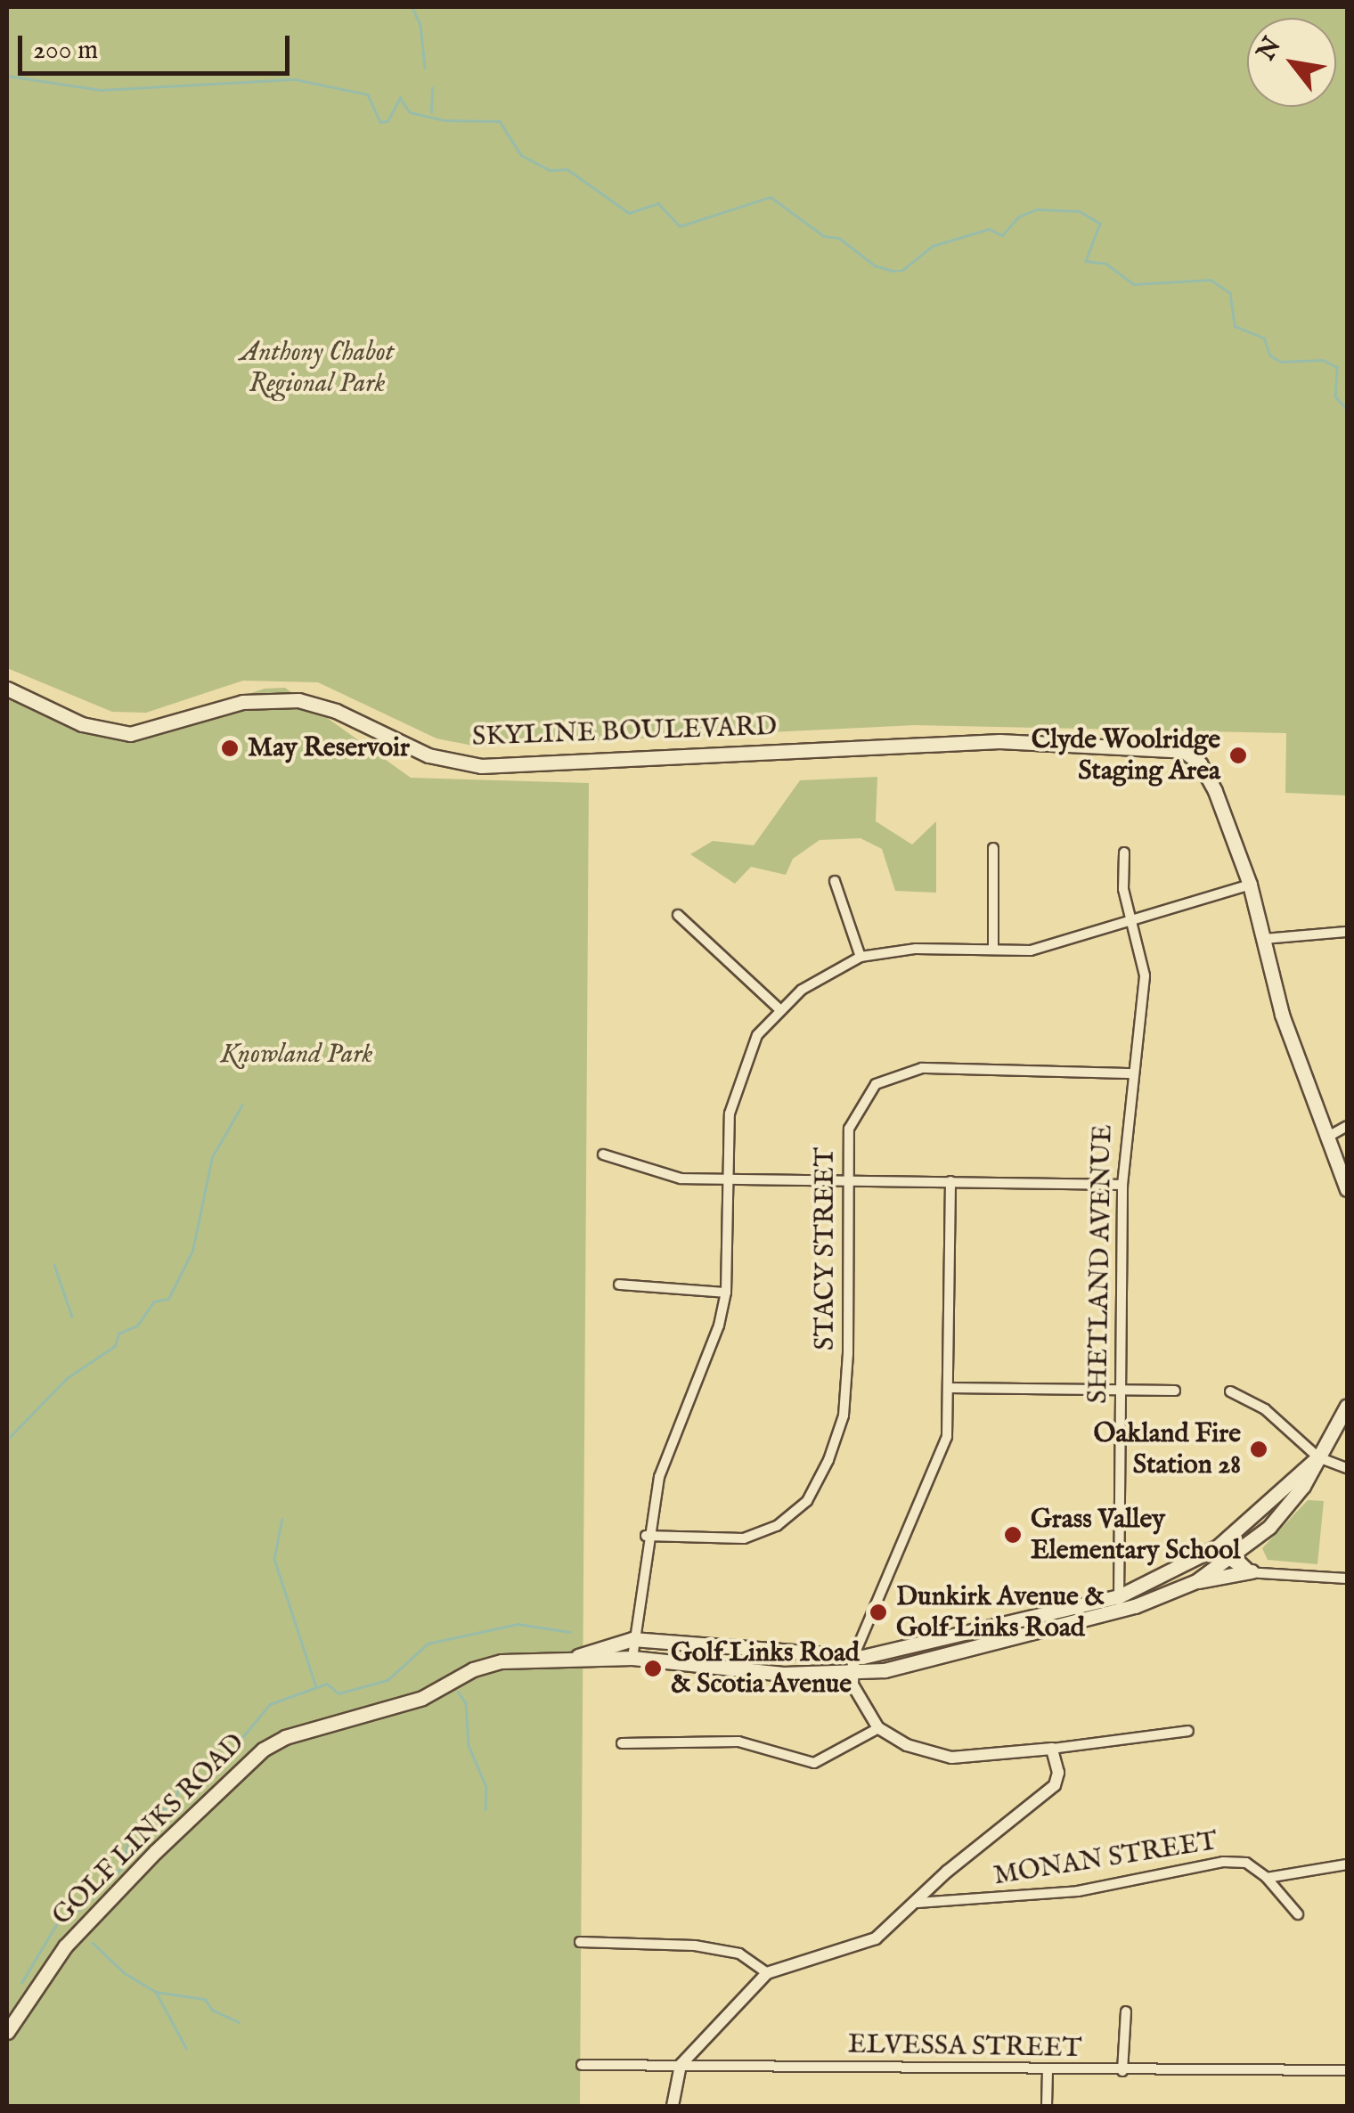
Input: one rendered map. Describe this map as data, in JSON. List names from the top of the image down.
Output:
{
  "streets": {
    "main road": ["SKYLINE BOULEVARD", "GOLF LINKS ROAD"],
    "street": [
      "STACY STREET",
      "SHETLAND AVENUE",
      "MONAN STREET",
      "ELVESSA STREET"
    ]
  },
  "crossings": [
    ["STACY STREET", "SHETLAND AVENUE"],
    ["SHETLAND AVENUE", "GOLF LINKS ROAD"]
  ],
  "parks": ["Anthony Chabot Regional Park", "Knowland Park"],
  "places": [
    "May Reservoir",
    "Clyde Woolridge Staging Area",
    "Oakland Fire Station 28",
    "Grass Valley Elementary School",
    "Dunkirk Avenue & Golf Links Road",
    "Golf Links Road & Scotia Avenue"
  ],
  "scale_bar": "200 m",
  "north": "top left"
}
